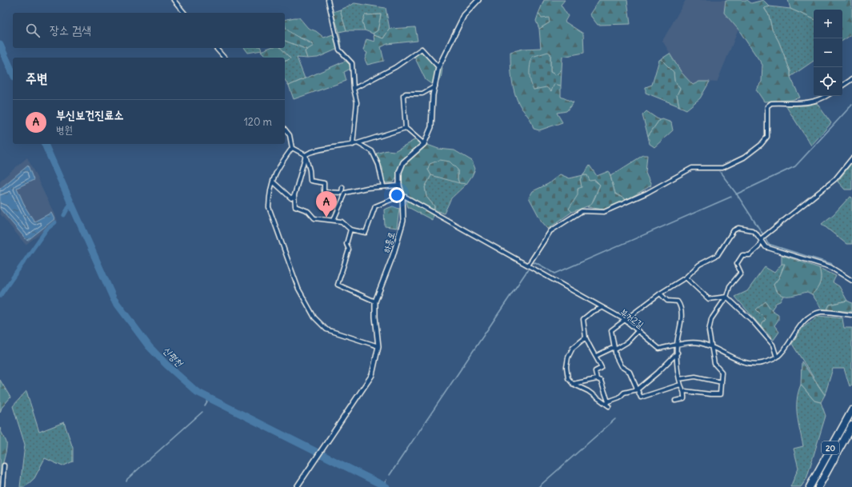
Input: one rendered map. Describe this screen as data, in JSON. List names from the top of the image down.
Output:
{
  "streets": {
    "highway": ["20"],
    "street": ["하흥로", "부거2길"]
  },
  "crossings": [
    ["하흥로", "부거2길"]
  ],
  "water": ["신평천"],
  "page": {
    "map_buttons": ["+", "−"],
    "search": "장소 검색",
    "heading": "주변",
    "list": [
      {
        "mark": "A",
        "name": "부신보건진료소",
        "note": "병원",
        "value": "120 m"
      }
    ],
    "pins": "A"
  }
}
